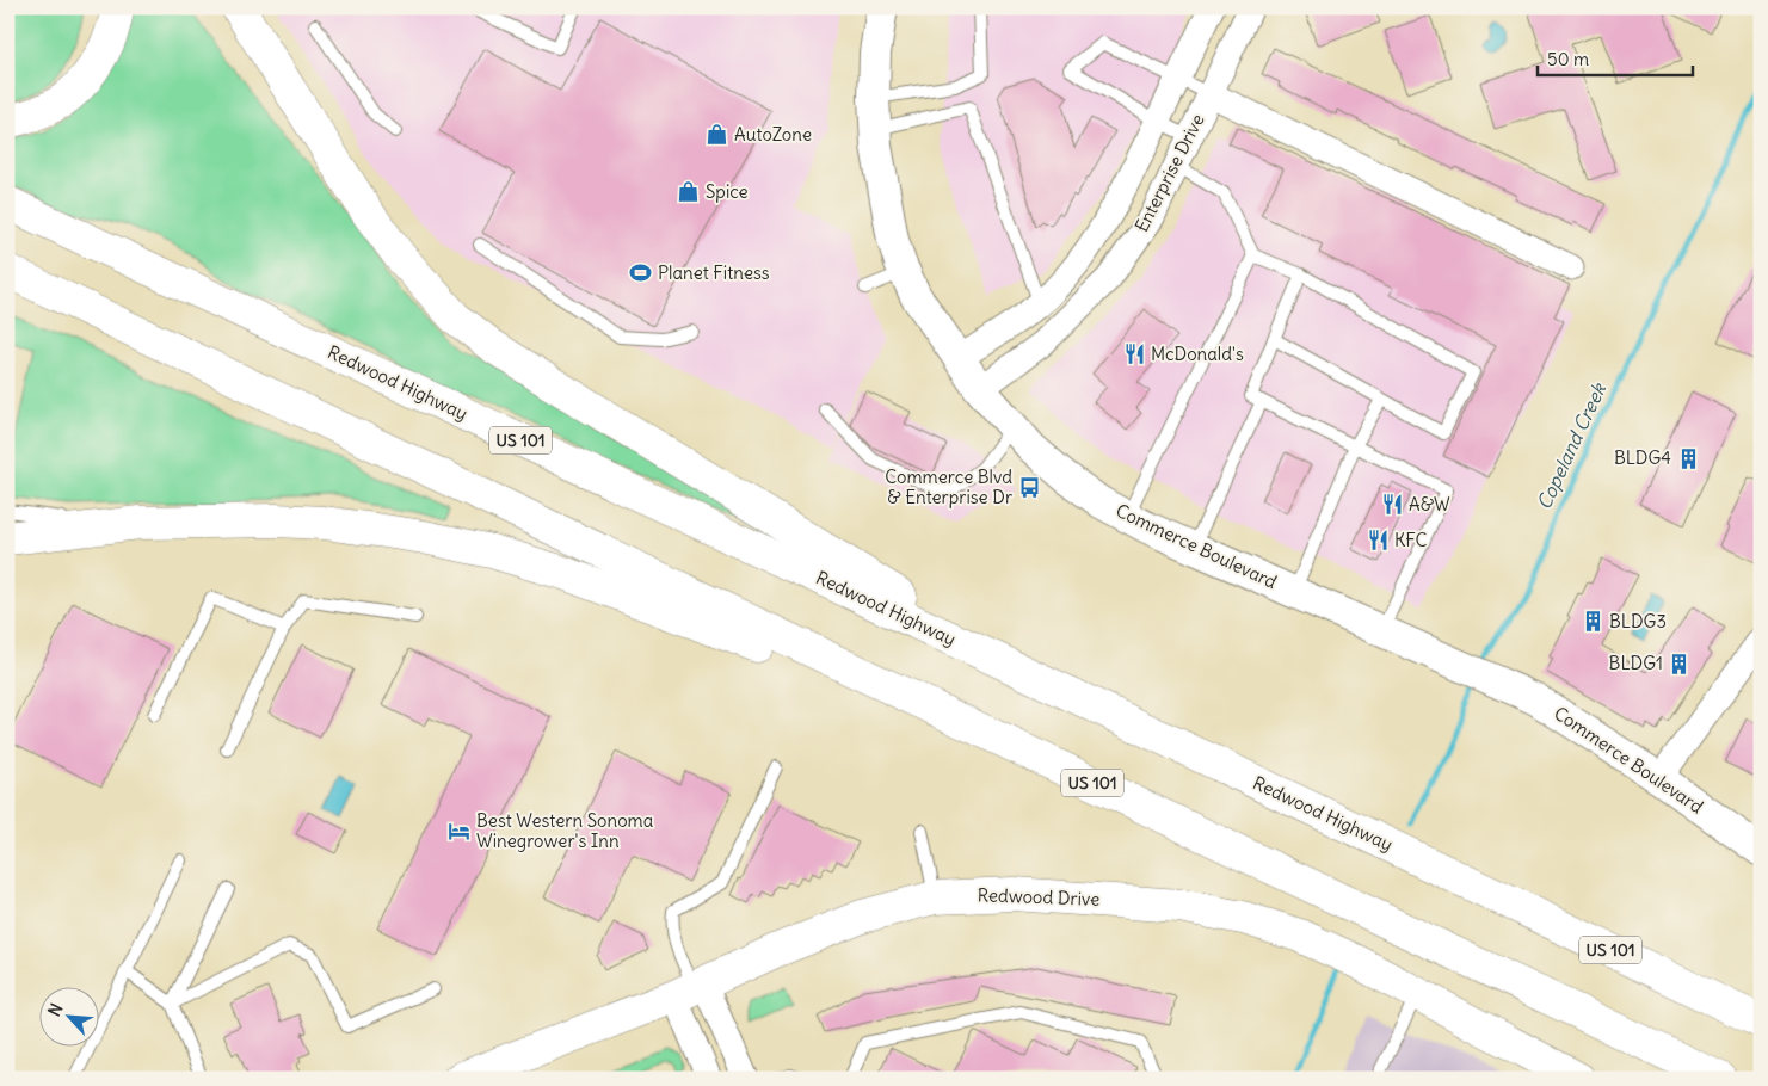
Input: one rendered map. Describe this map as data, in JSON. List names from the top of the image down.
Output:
{
  "streets": {
    "main road": ["Redwood Highway", "US 101", "Redwood Drive"],
    "street": ["Enterprise Drive", "Commerce Boulevard"]
  },
  "crossings": [
    ["Enterprise Drive", "Commerce Boulevard"]
  ],
  "water": ["Copeland Creek"],
  "places": {
    "shop": ["AutoZone", "Spice"],
    "sports": ["Planet Fitness"],
    "restaurant": ["McDonald's", "A&W", "KFC"],
    "building": ["BLDG4", "BLDG3", "BLDG1"],
    "bus stop": ["Commerce Blvd & Enterprise Dr"],
    "hotel": ["Best Western Sonoma Winegrower's Inn"]
  },
  "scale_bar": "50 m",
  "north": "top left"
}
